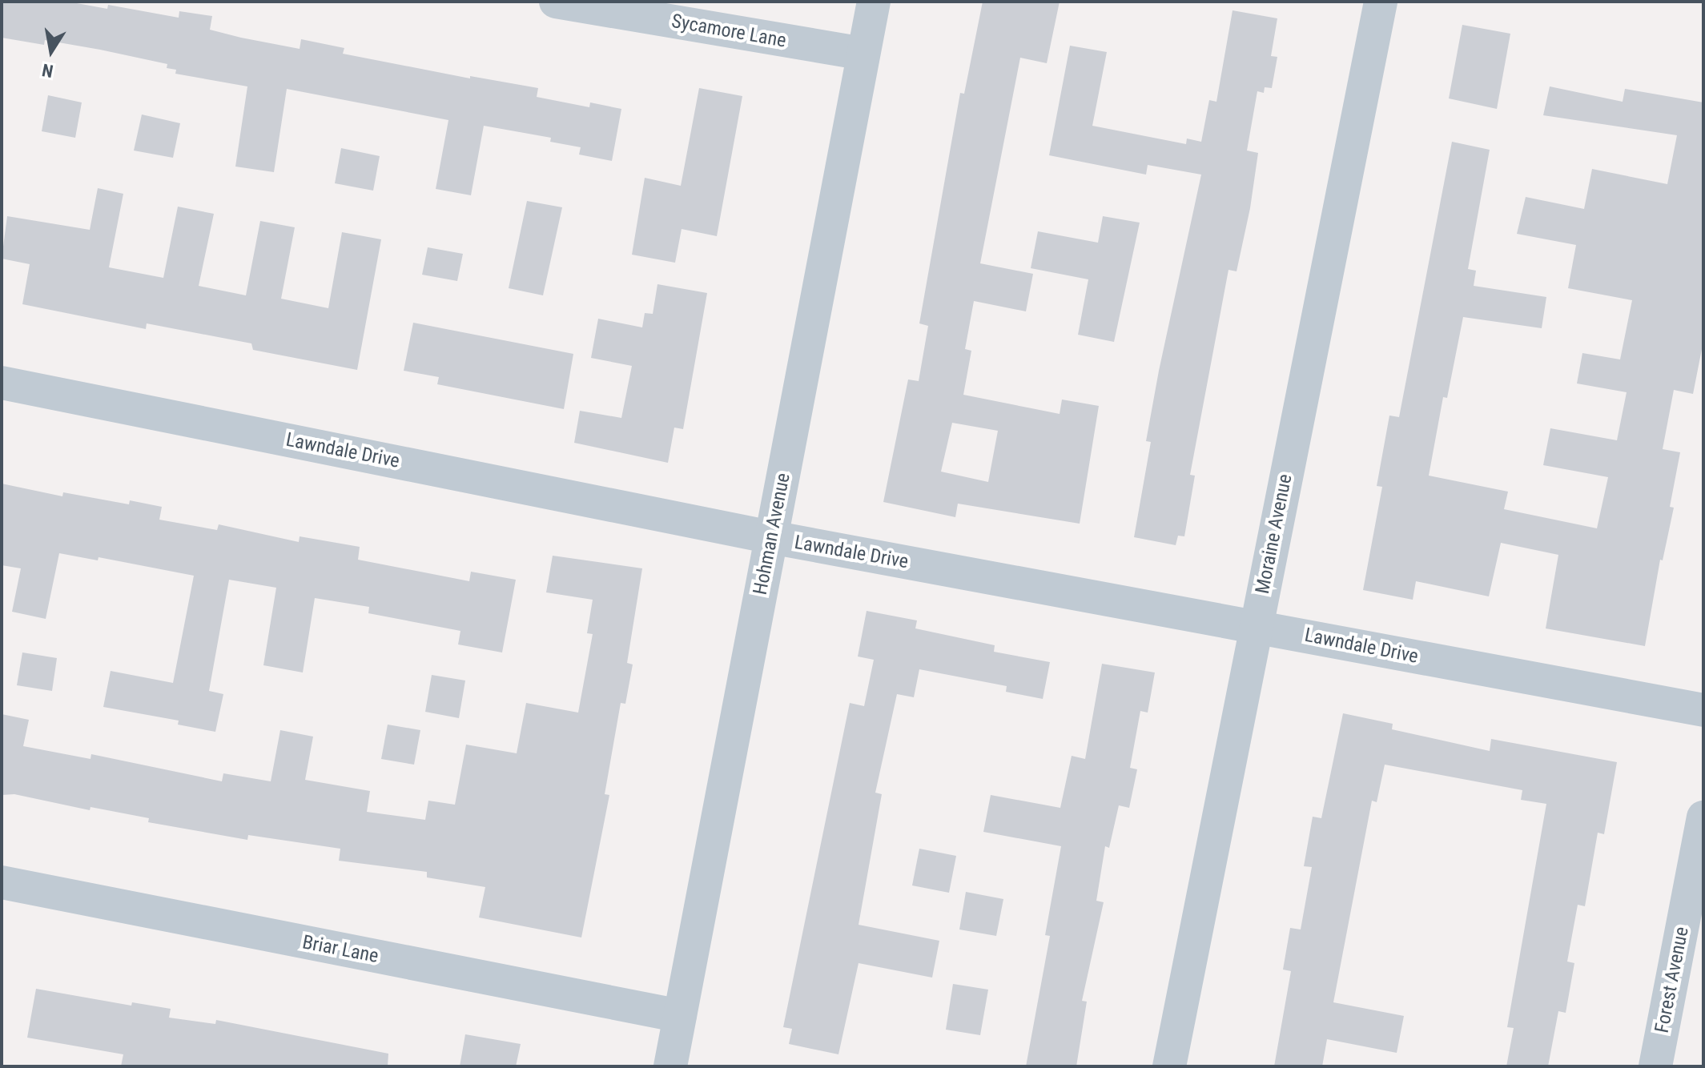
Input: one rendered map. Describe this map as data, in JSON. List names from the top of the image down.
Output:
{
  "streets": {
    "street": [
      "Sycamore Lane",
      "Lawndale Drive",
      "Hohman Avenue",
      "Moraine Avenue",
      "Briar Lane",
      "Forest Avenue"
    ]
  },
  "crossings": [
    ["Sycamore Lane", "Hohman Avenue"],
    ["Lawndale Drive", "Hohman Avenue"],
    ["Lawndale Drive", "Moraine Avenue"],
    ["Hohman Avenue", "Briar Lane"]
  ],
  "north": "bottom"
}
